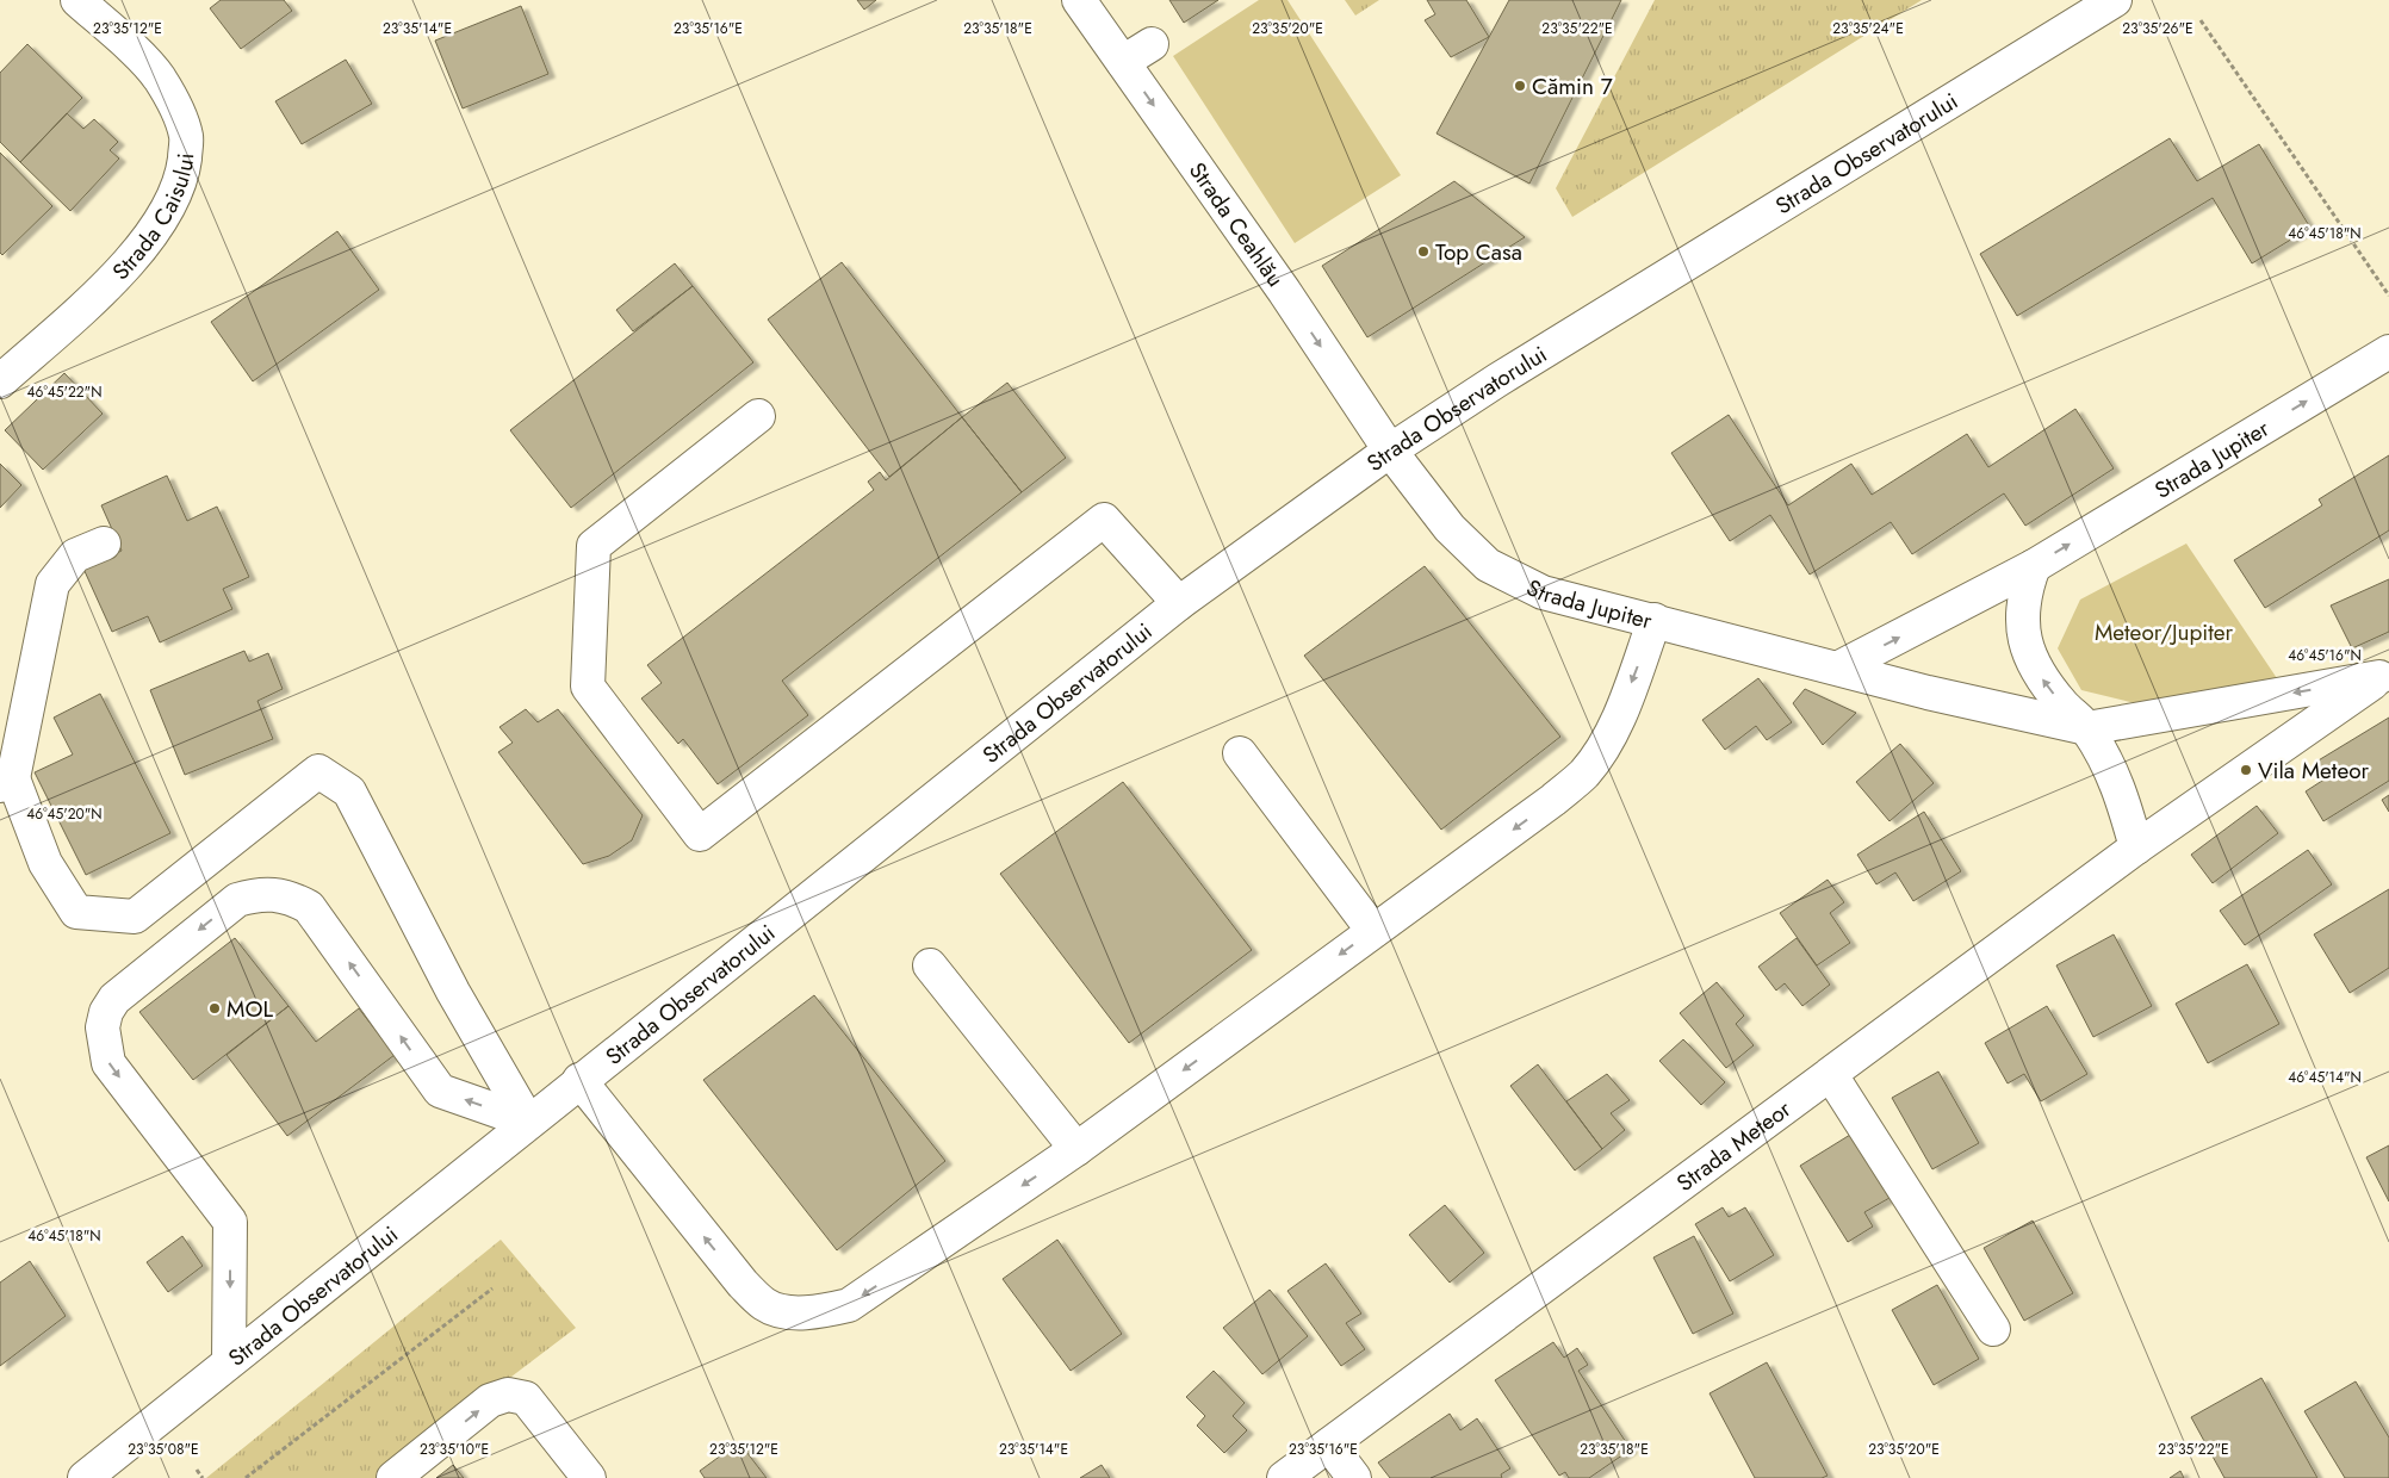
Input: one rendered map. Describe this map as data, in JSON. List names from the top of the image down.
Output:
{
  "streets": {
    "street": [
      "Strada Observatorului",
      "Strada Caisului",
      "Strada Ceahlău",
      "Strada Jupiter",
      "Strada Meteor"
    ]
  },
  "crossings": [
    ["Strada Observatorului", "Strada Ceahlău"],
    ["Strada Observatorului", "Strada Jupiter"],
    ["Strada Ceahlău", "Strada Jupiter"],
    ["Strada Jupiter", "Strada Meteor"]
  ],
  "one_way": ["Strada Ceahlău"],
  "parks": ["Meteor/Jupiter"],
  "places": [
    "Cămin 7",
    "Top Casa",
    "Vila Meteor",
    "MOL"
  ],
  "coordinates": [
    "23°35'12\"E",
    "23°35'14\"E",
    "23°35'16\"E",
    "23°35'18\"E",
    "23°35'20\"E",
    "23°35'22\"E",
    "23°35'24\"E",
    "23°35'26\"E",
    "46°45'18\"N",
    "46°45'22\"N",
    "46°45'16\"N",
    "46°45'20\"N",
    "46°45'14\"N",
    "23°35'08\"E",
    "23°35'10\"E"
  ]
}
